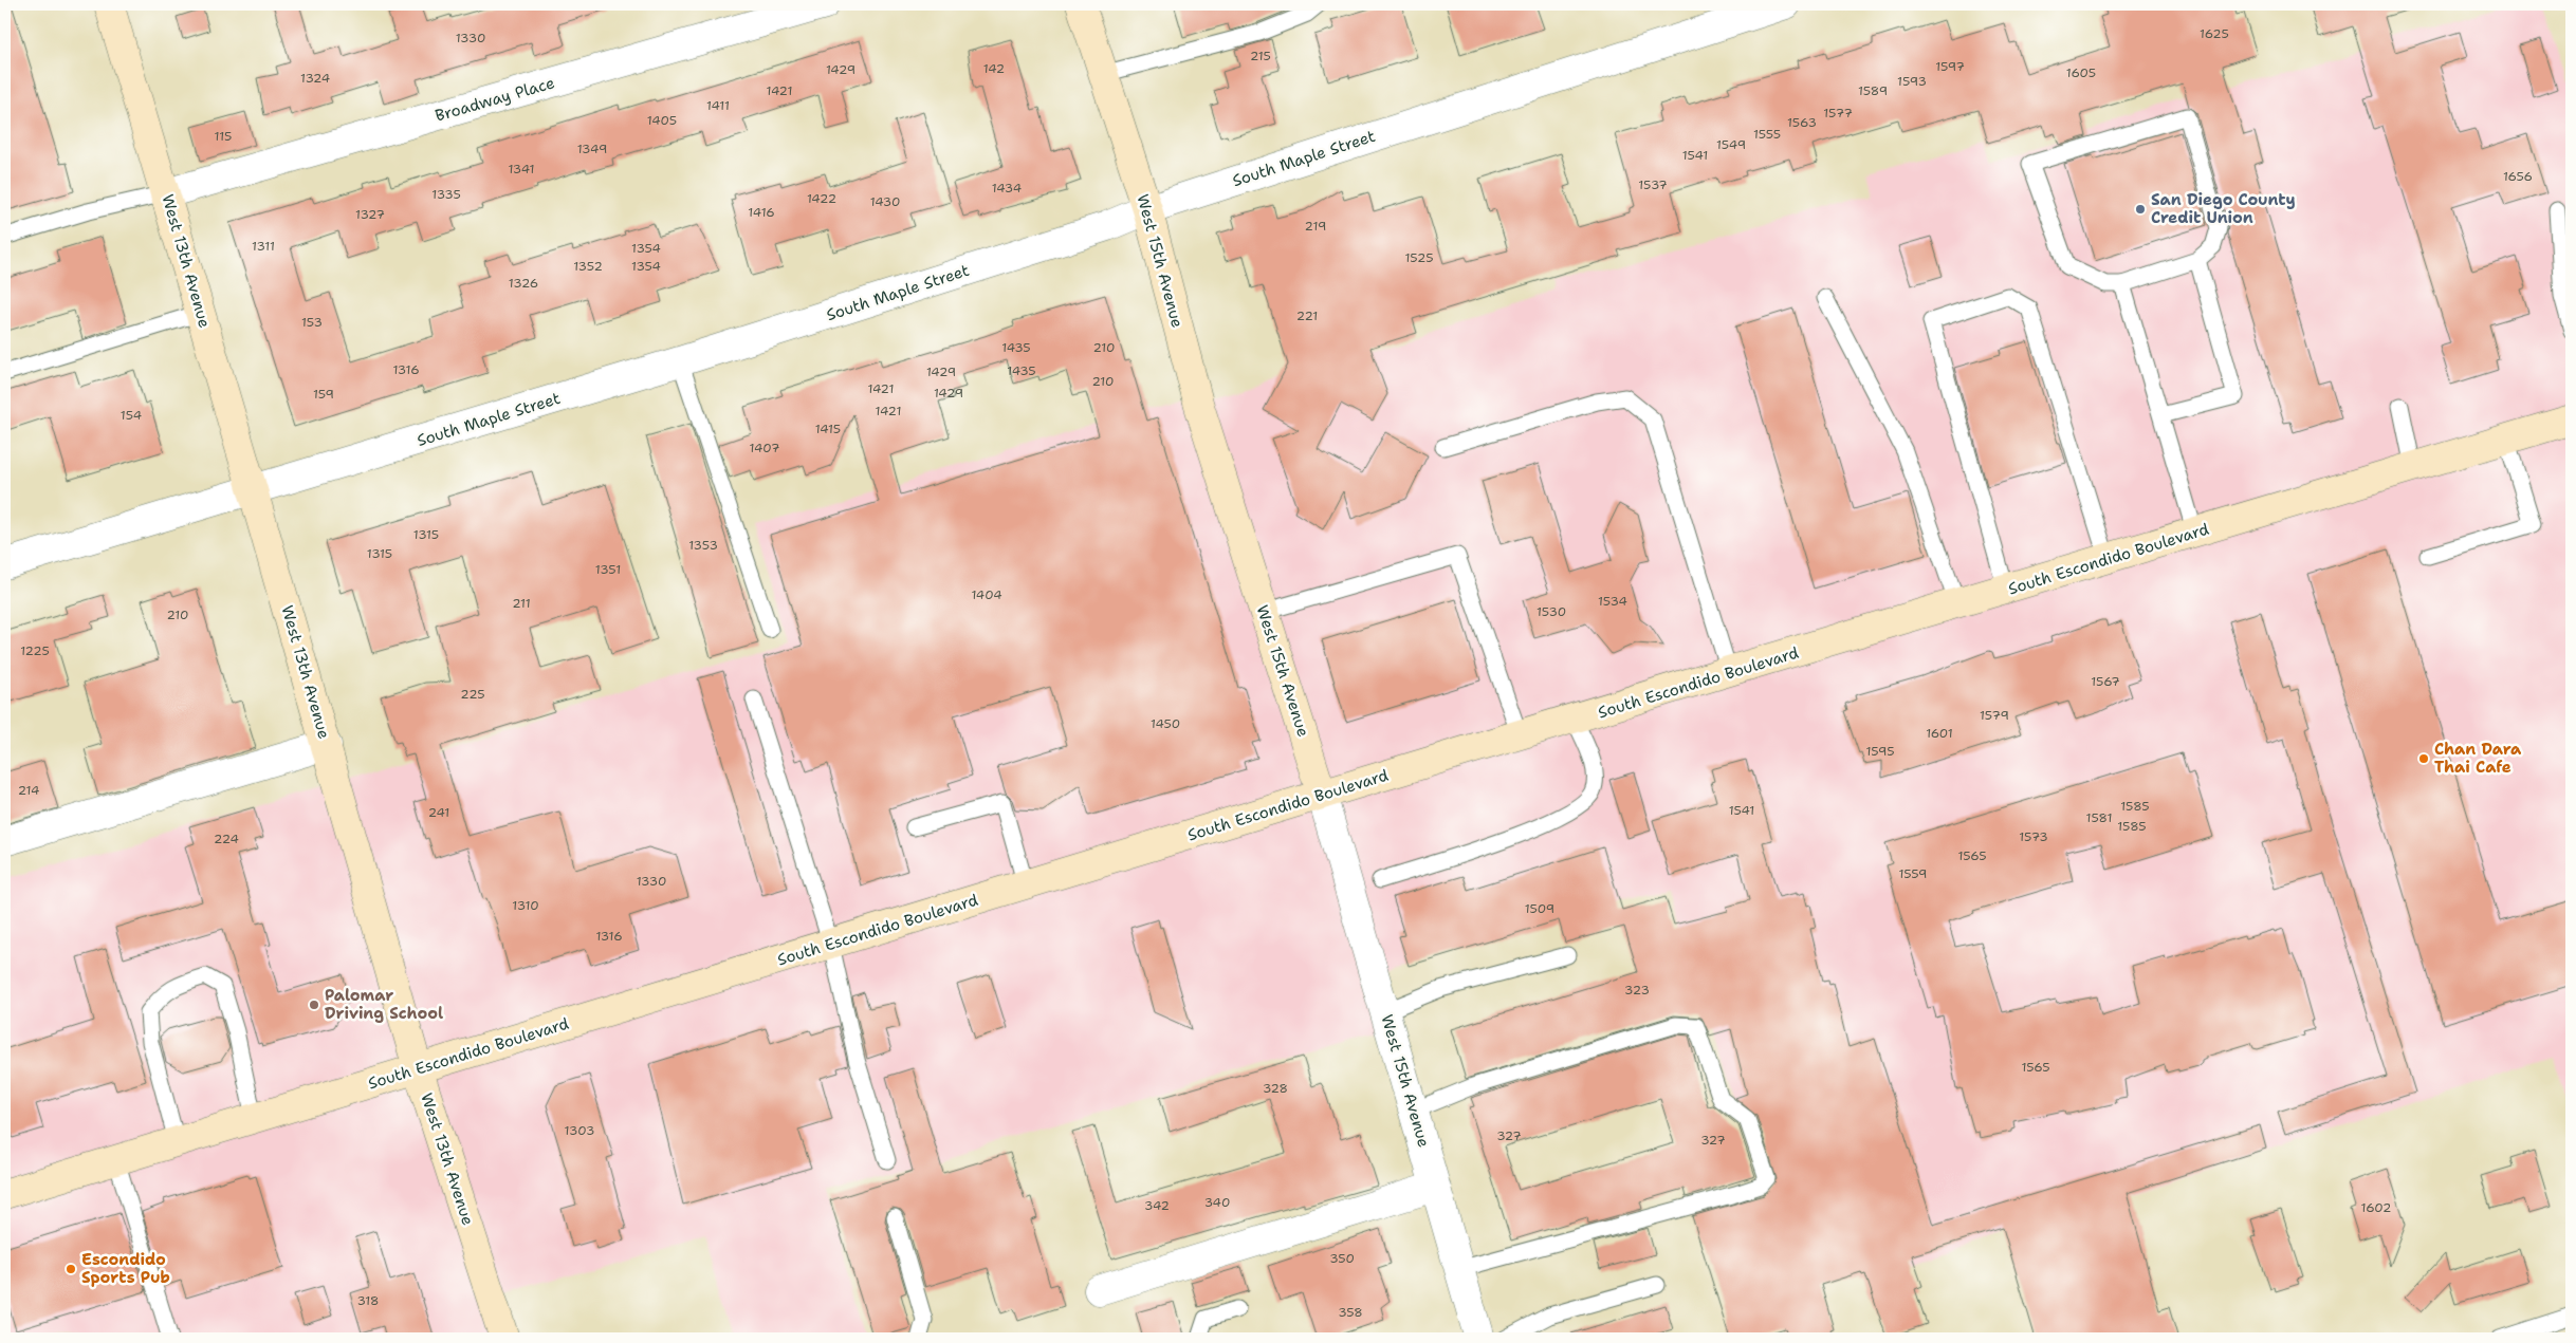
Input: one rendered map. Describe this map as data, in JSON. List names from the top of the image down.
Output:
{
  "streets": {
    "main road": ["West 13th Avenue", "West 15th Avenue", "South Escondido Boulevard"],
    "street": ["Broadway Place", "South Maple Street"]
  },
  "crossings": [
    ["Broadway Place", "West 13th Avenue"],
    ["South Maple Street", "West 13th Avenue"],
    ["South Maple Street", "West 15th Avenue"],
    ["West 13th Avenue", "South Escondido Boulevard"],
    ["West 15th Avenue", "South Escondido Boulevard"]
  ],
  "places": [
    "San Diego County Credit Union",
    "Chan Dara Thai Cafe",
    "Palomar Driving School",
    "Escondido Sports Pub"
  ],
  "house_numbers": [
    "1625",
    "1330",
    "215",
    "1597",
    "142",
    "1429",
    "1605",
    "1324",
    "1593",
    "1421",
    "1589",
    "1411",
    "1577",
    "1405",
    "1563",
    "1555",
    "115",
    "1549",
    "1349",
    "1541",
    "1341",
    "1656",
    "1537",
    "1434",
    "1335",
    "1422",
    "1430",
    "1416",
    "1327",
    "219",
    "1311",
    "1354",
    "1525",
    "1352",
    "1354",
    "1326",
    "221",
    "153",
    "1435",
    "210",
    "1316",
    "1435",
    "1429",
    "210",
    "1421",
    "1429",
    "159",
    "1421",
    "154",
    "1415",
    "1407",
    "1315",
    "1353",
    "1315",
    "1351",
    "1404",
    "1534",
    "211",
    "1530",
    "210",
    "1225",
    "1567",
    "225",
    "1579",
    "1450",
    "1601",
    "1595",
    "214",
    "1585",
    "1541",
    "241",
    "1581",
    "1585",
    "1573",
    "224",
    "1565",
    "1559",
    "1330",
    "1310",
    "1509",
    "1316",
    "323",
    "1565",
    "328",
    "1303",
    "327",
    "327",
    "340",
    "342",
    "1602",
    "350",
    "318",
    "358"
  ]
}
